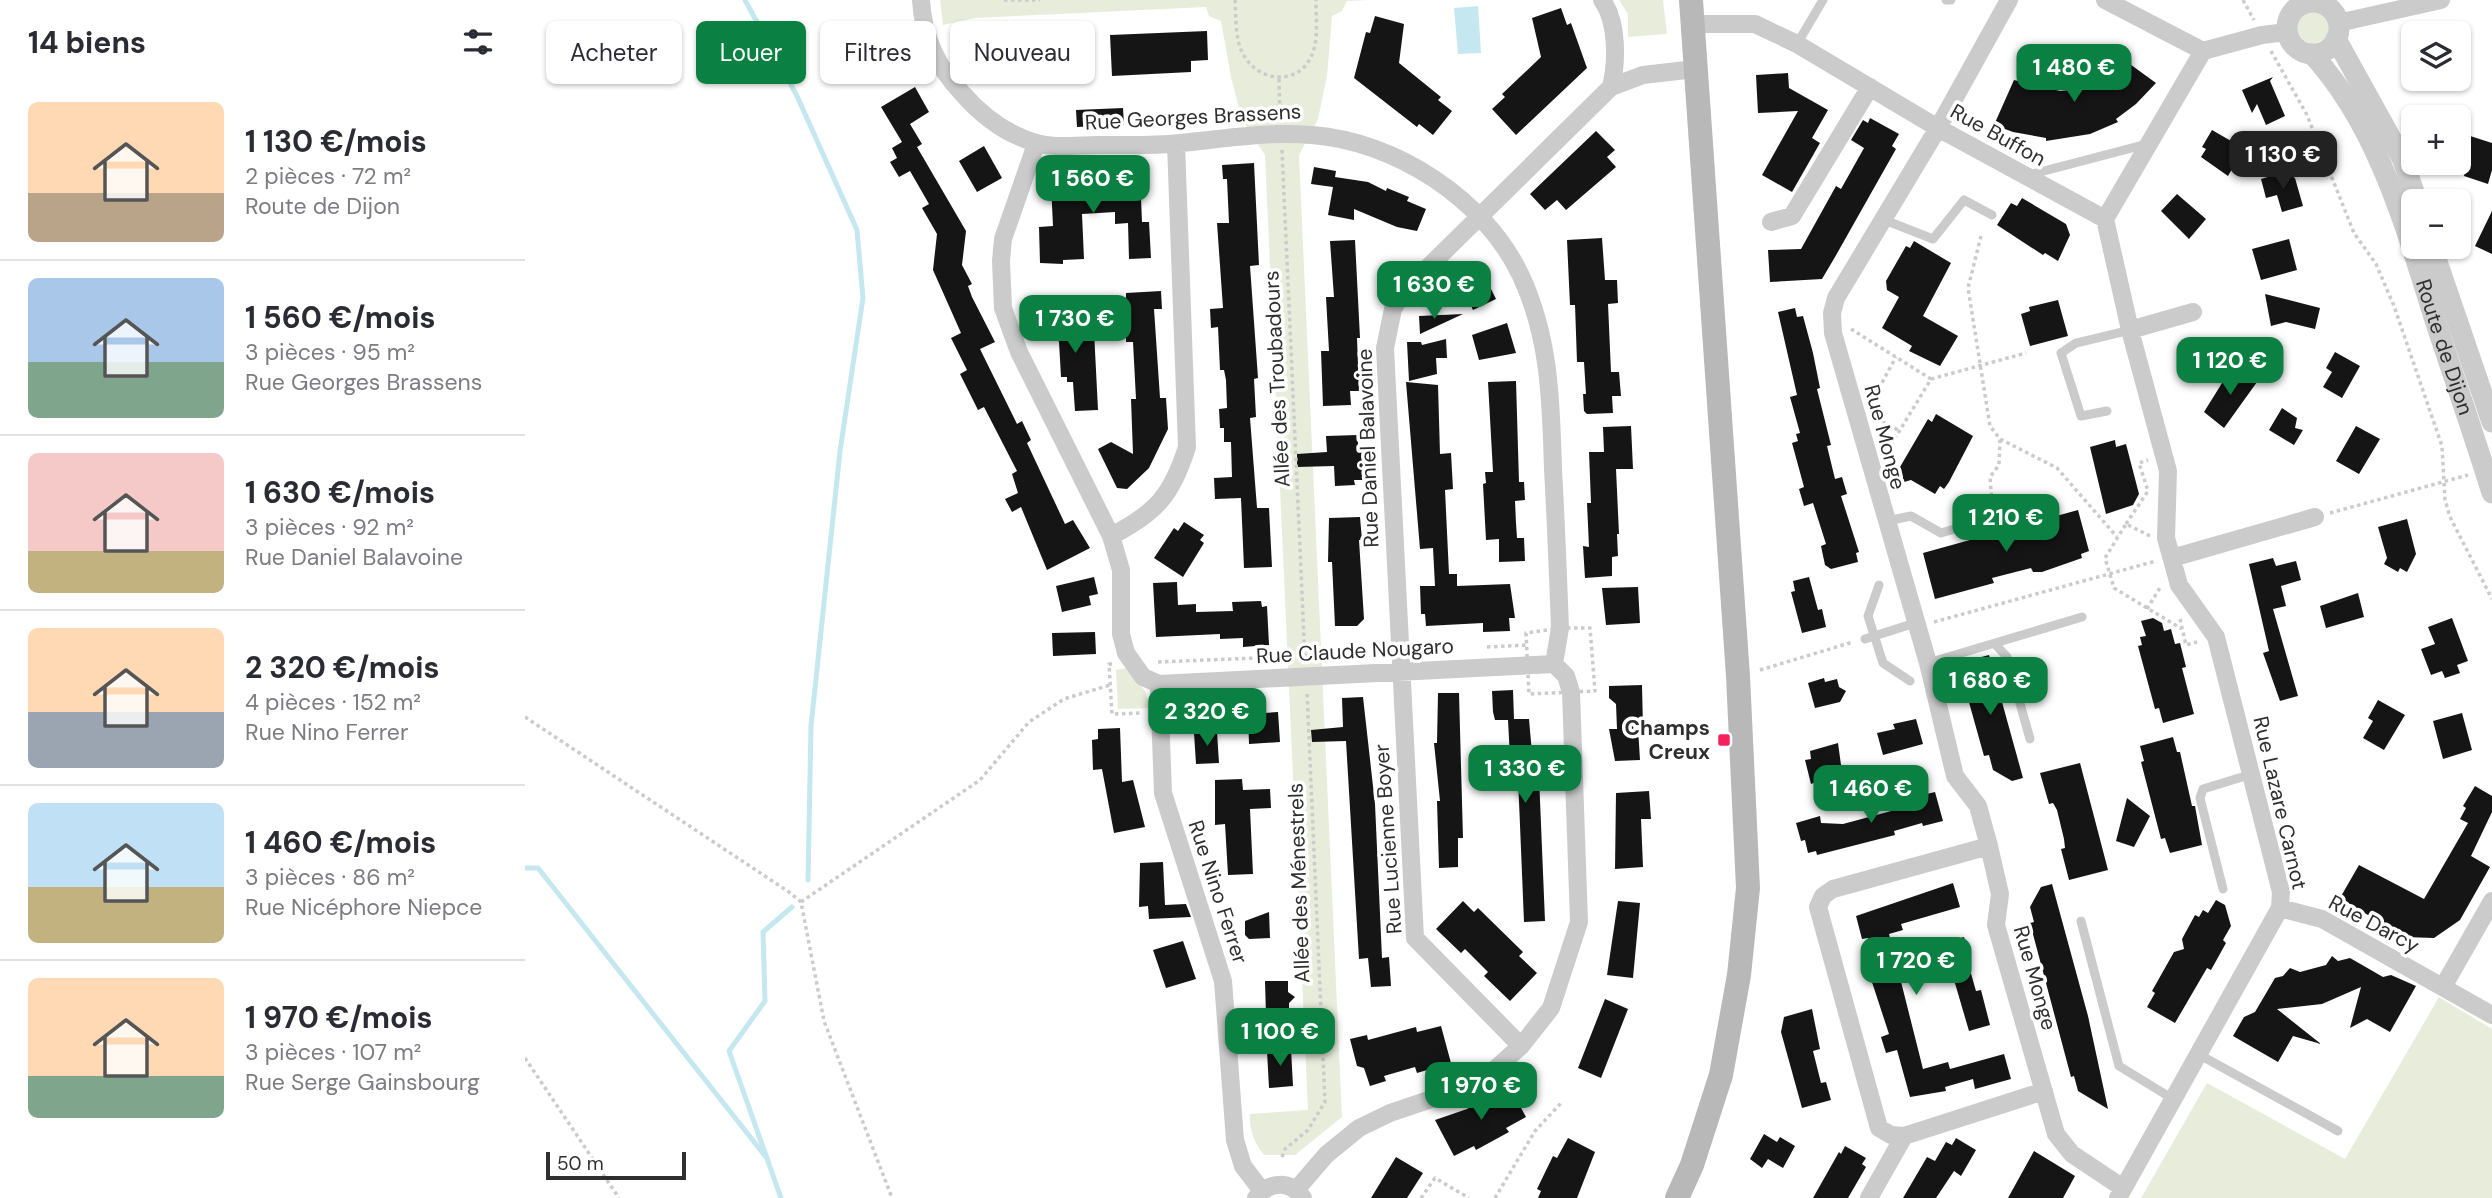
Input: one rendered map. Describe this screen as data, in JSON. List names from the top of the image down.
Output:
{
  "streets": {
    "street": [
      "Rue Georges Brassens",
      "Rue Buffon",
      "Route de Dijon",
      "Rue Monge",
      "Rue Daniel Balavoine",
      "Rue Claude Nougaro",
      "Rue Lazare Carnot",
      "Rue Lucienne Boyer",
      "Rue Nino Ferrer",
      "Rue Darcy"
    ],
    "path": ["Allée des Troubadours", "Allée des Ménestrels"]
  },
  "crossings": [
    ["Rue Georges Brassens", "Allée des Troubadours"],
    ["Rue Georges Brassens", "Rue Daniel Balavoine"],
    ["Rue Georges Brassens", "Rue Claude Nougaro"],
    ["Rue Buffon", "Rue Monge"],
    ["Rue Buffon", "Rue Lazare Carnot"],
    ["Allée des Troubadours", "Rue Claude Nougaro"],
    ["Allée des Troubadours", "Allée des Ménestrels"],
    ["Rue Monge", "Rue Lazare Carnot"],
    ["Rue Daniel Balavoine", "Rue Claude Nougaro"],
    ["Rue Daniel Balavoine", "Rue Lucienne Boyer"],
    ["Rue Claude Nougaro", "Rue Lucienne Boyer"],
    ["Rue Claude Nougaro", "Allée des Ménestrels"],
    ["Rue Claude Nougaro", "Rue Nino Ferrer"],
    ["Rue Lazare Carnot", "Rue Darcy"]
  ],
  "places": {
    "transit": ["Champs Creux"]
  },
  "scale_bar": "50 m",
  "page": {
    "heading": "14 biens",
    "map_buttons": ["+", "−"],
    "chip": [
      "Acheter",
      "Louer",
      "Filtres",
      "Nouveau"
    ],
    "price": [
      "1 480 €",
      "1 130 €",
      "1 560 €",
      "1 630 €",
      "1 730 €",
      "1 120 €",
      "1 210 €",
      "1 680 €",
      "2 320 €",
      "1 330 €",
      "1 460 €",
      "1 720 €",
      "1 100 €",
      "1 970 €"
    ],
    "list": [
      {
        "name": "1 130 €/mois",
        "note": "2 pièces · 72 m² · Route de Dijon"
      },
      {
        "name": "1 560 €/mois",
        "note": "3 pièces · 95 m² · Rue Georges Brassens"
      },
      {
        "name": "1 630 €/mois",
        "note": "3 pièces · 92 m² · Rue Daniel Balavoine"
      },
      {
        "name": "2 320 €/mois",
        "note": "4 pièces · 152 m² · Rue Nino Ferrer"
      },
      {
        "name": "1 460 €/mois",
        "note": "3 pièces · 86 m² · Rue Nicéphore Niepce"
      },
      {
        "name": "1 970 €/mois",
        "note": "3 pièces · 107 m² · Rue Serge Gainsbourg"
      }
    ],
    "scale": "50 m"
  }
}
